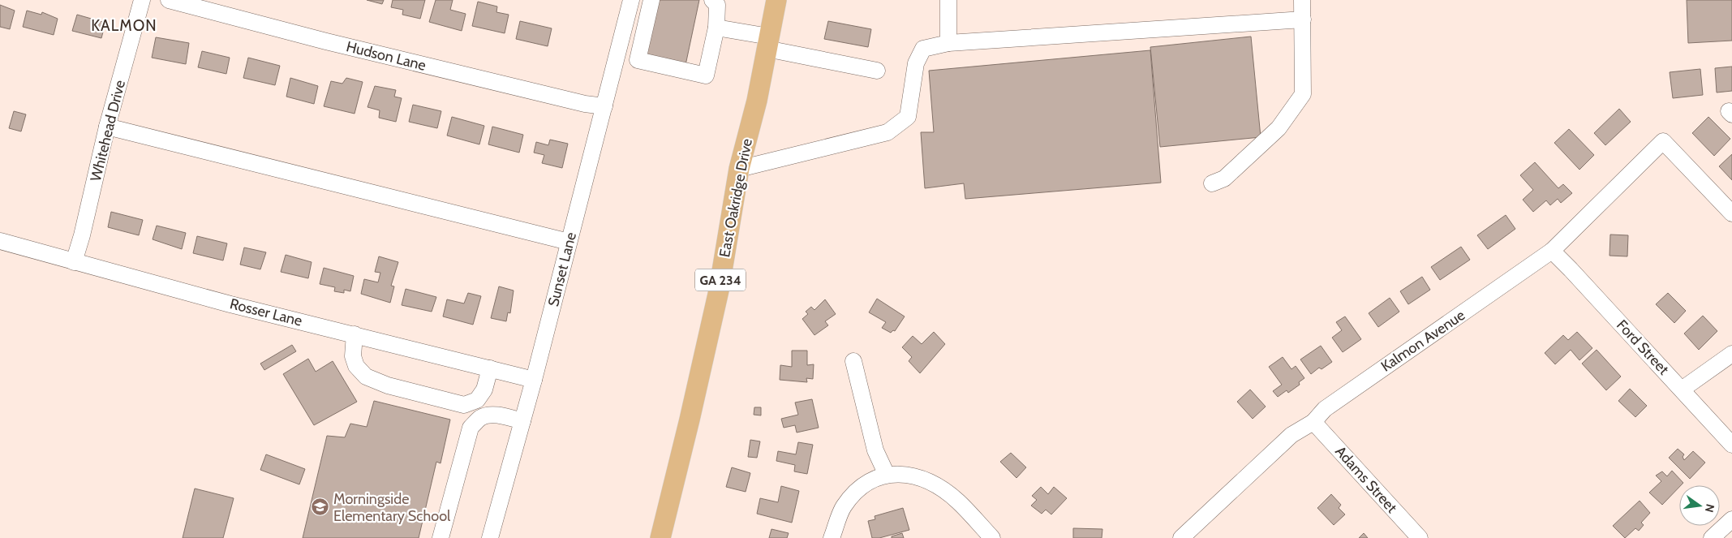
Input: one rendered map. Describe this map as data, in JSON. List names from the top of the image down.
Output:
{
  "streets": {
    "main road": ["East Oakridge Drive", "GA 234"],
    "street": [
      "Hudson Lane",
      "Whitehead Drive",
      "Sunset Lane",
      "Rosser Lane",
      "Kalmon Avenue",
      "Ford Street",
      "Adams Street"
    ]
  },
  "crossings": [
    ["Hudson Lane", "Sunset Lane"],
    ["Whitehead Drive", "Rosser Lane"],
    ["Sunset Lane", "Rosser Lane"],
    ["Kalmon Avenue", "Ford Street"],
    ["Kalmon Avenue", "Adams Street"]
  ],
  "districts": ["KALMON"],
  "places": {
    "school or university": ["Morningside Elementary School"]
  },
  "north": "right"
}
